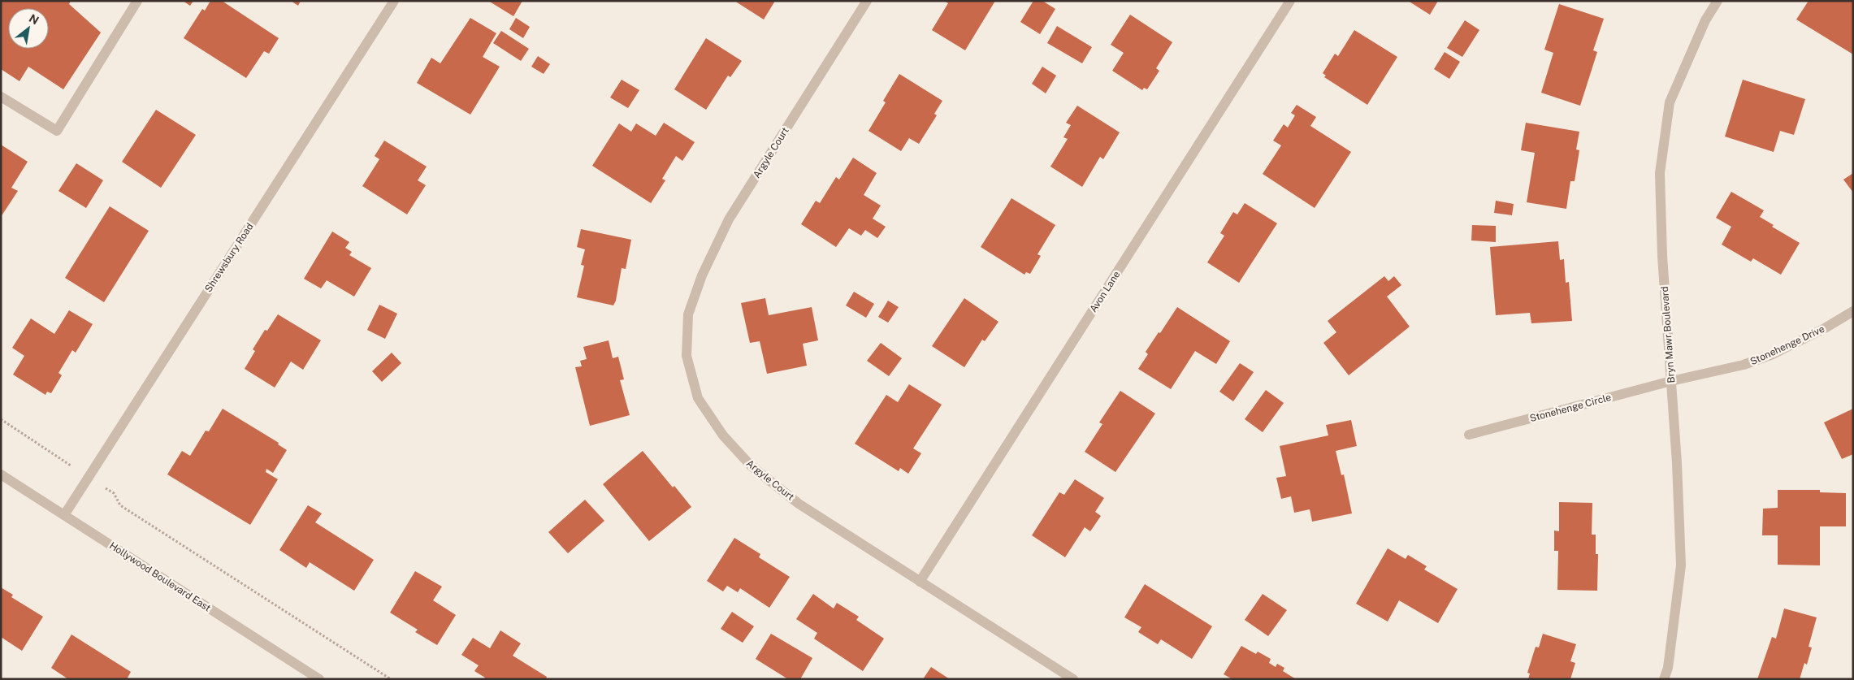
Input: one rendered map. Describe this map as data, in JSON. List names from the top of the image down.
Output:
{
  "streets": {
    "street": [
      "Argyle Court",
      "Shrewsbury Road",
      "Avon Lane",
      "Bryn Mawr Boulevard",
      "Stonehenge Drive",
      "Stonehenge Circle",
      "Hollywood Boulevard East"
    ]
  },
  "crossings": [
    ["Argyle Court", "Avon Lane"],
    ["Shrewsbury Road", "Hollywood Boulevard East"],
    ["Bryn Mawr Boulevard", "Stonehenge Drive"],
    ["Bryn Mawr Boulevard", "Stonehenge Circle"],
    ["Stonehenge Drive", "Stonehenge Circle"]
  ],
  "north": "top right"
}
